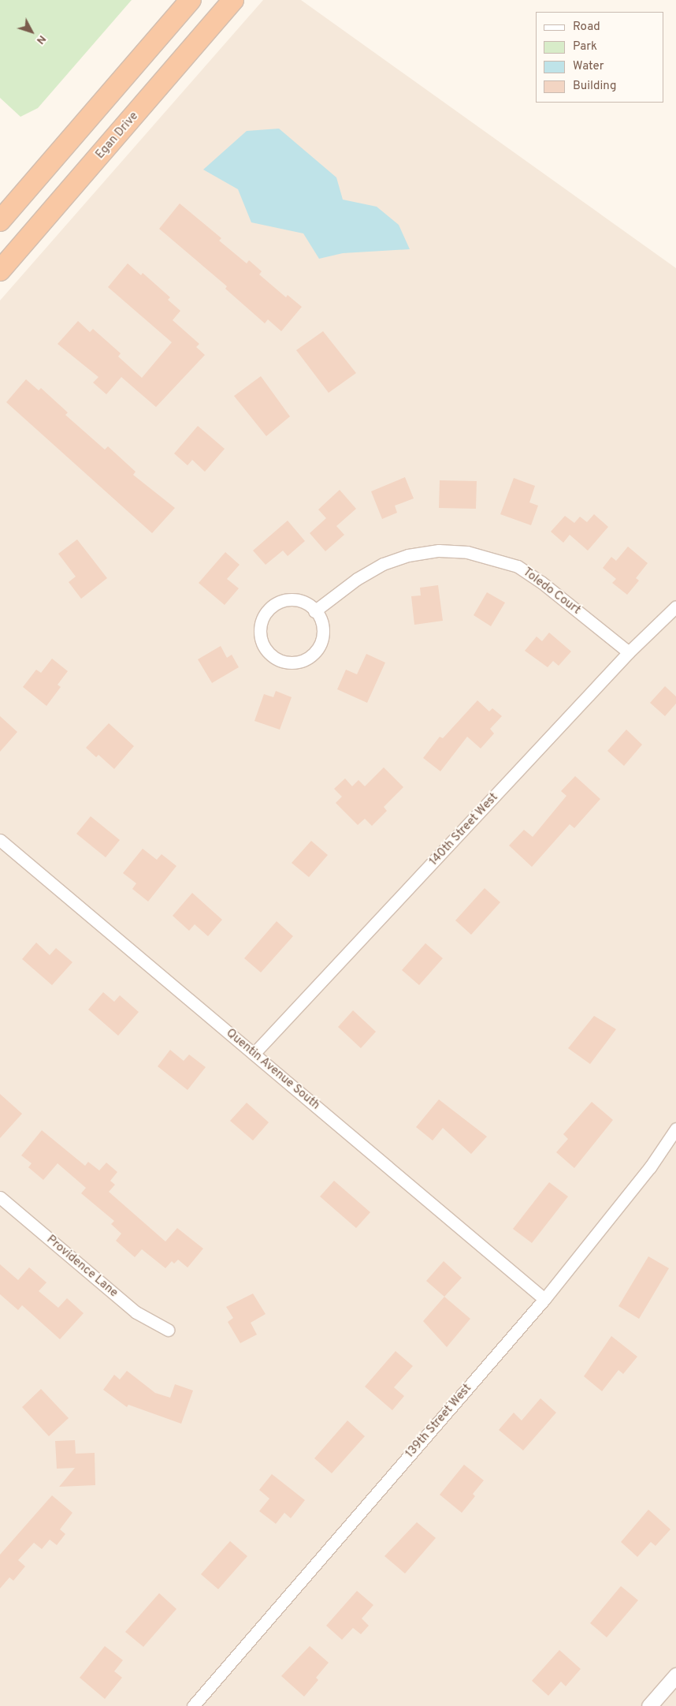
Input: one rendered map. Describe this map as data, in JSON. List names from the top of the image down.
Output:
{
  "streets": {
    "highway": ["Egan Drive"],
    "street": [
      "Toledo Court",
      "140th Street West",
      "Quentin Avenue South",
      "Providence Lane",
      "139th Street West"
    ]
  },
  "crossings": [
    ["Toledo Court", "140th Street West"],
    ["140th Street West", "Quentin Avenue South"],
    ["Quentin Avenue South", "139th Street West"]
  ],
  "legend": [
    "Road",
    "Park",
    "Water",
    "Building"
  ],
  "north": "bottom right"
}
